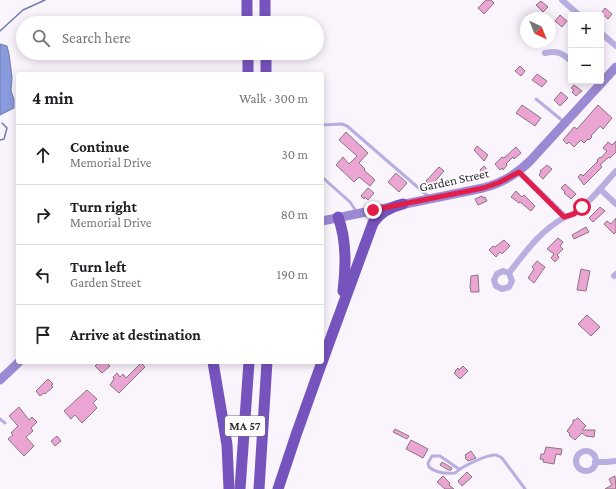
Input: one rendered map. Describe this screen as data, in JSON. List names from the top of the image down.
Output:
{
  "streets": {
    "highway": ["MA 57"],
    "street": ["Garden Street"]
  },
  "north": "bottom right",
  "page": {
    "map_buttons": ["+", "−"],
    "search": "Search here",
    "heading": ["4 min", "Walk · 300 m"],
    "list": [
      ["Continue", "Memorial Drive", "30 m"],
      ["Turn right", "Memorial Drive", "80 m"],
      ["Turn left", "Garden Street", "190 m"],
      "Arrive at destination"
    ]
  }
}
